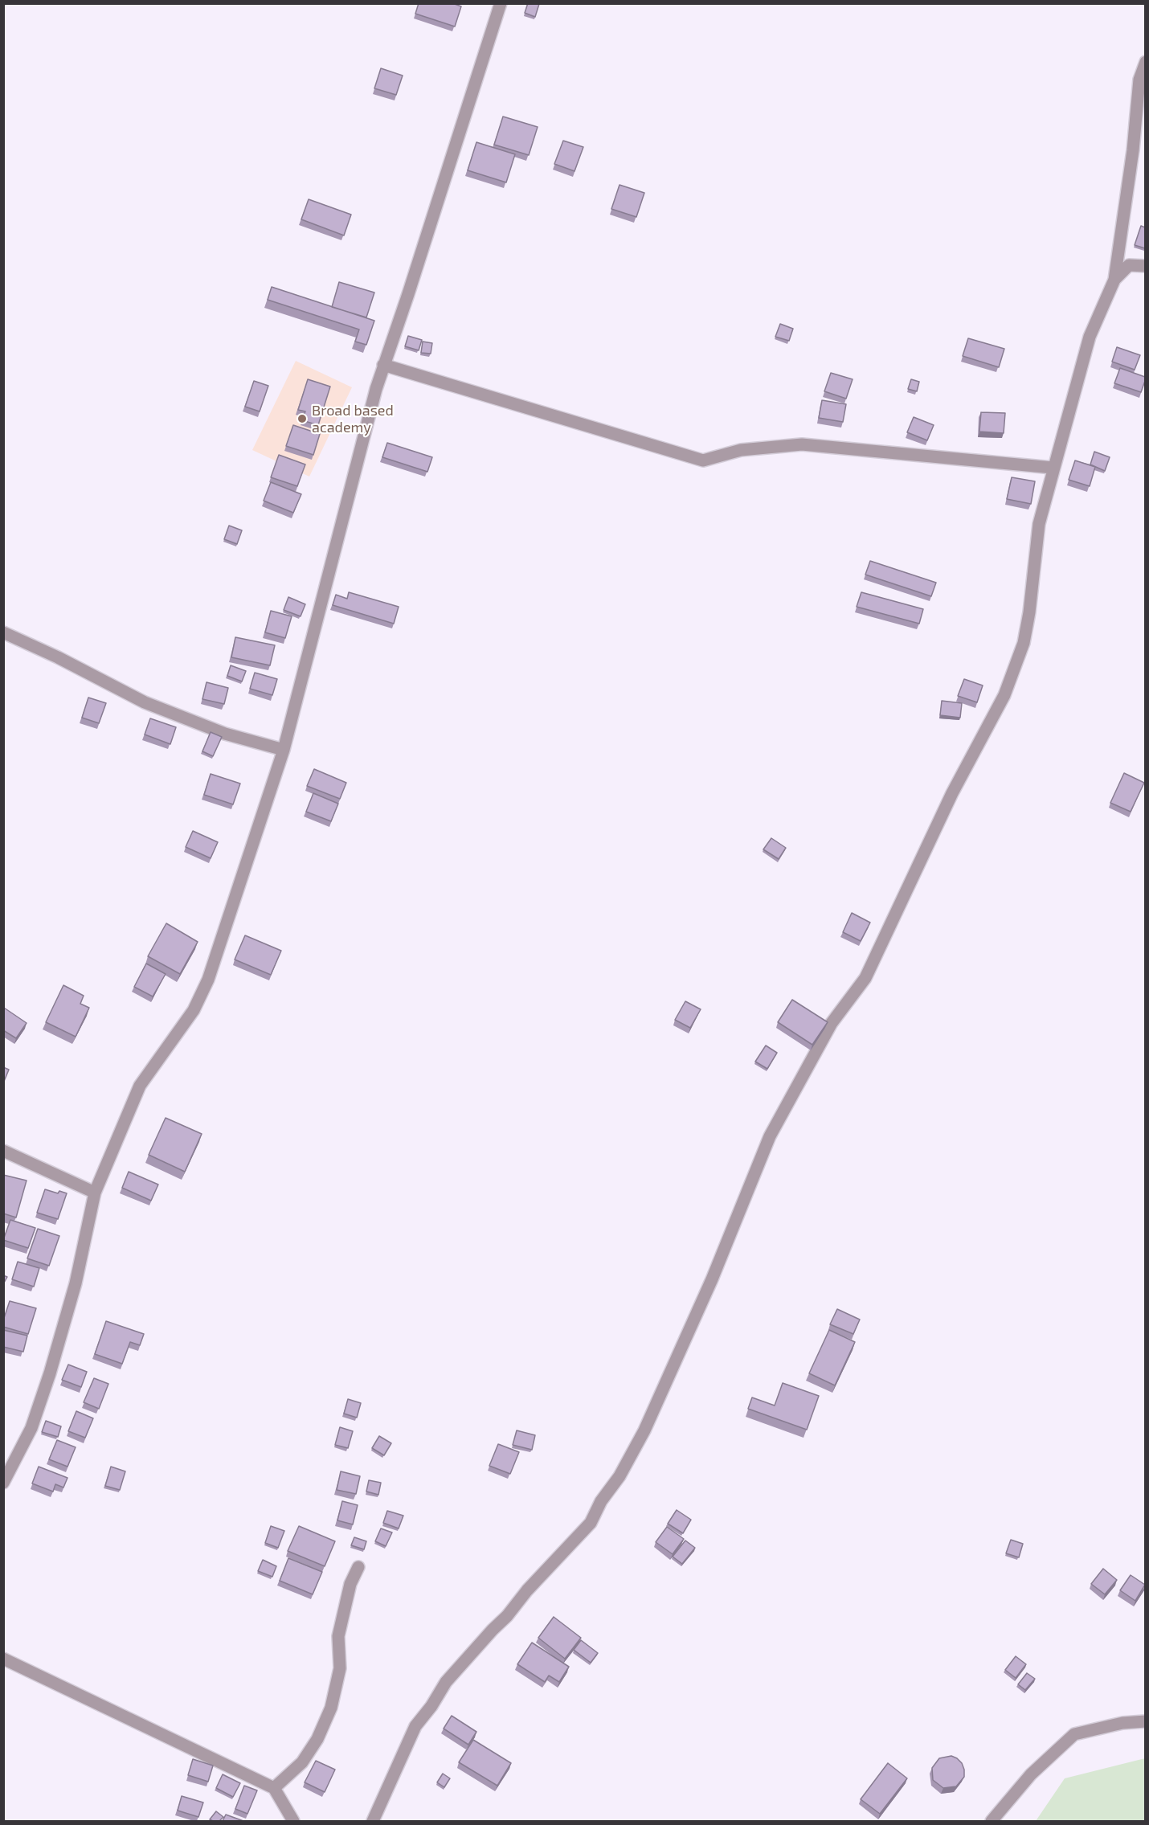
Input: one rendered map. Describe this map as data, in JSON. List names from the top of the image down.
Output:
{
  "places": ["Broad based academy"]
}
